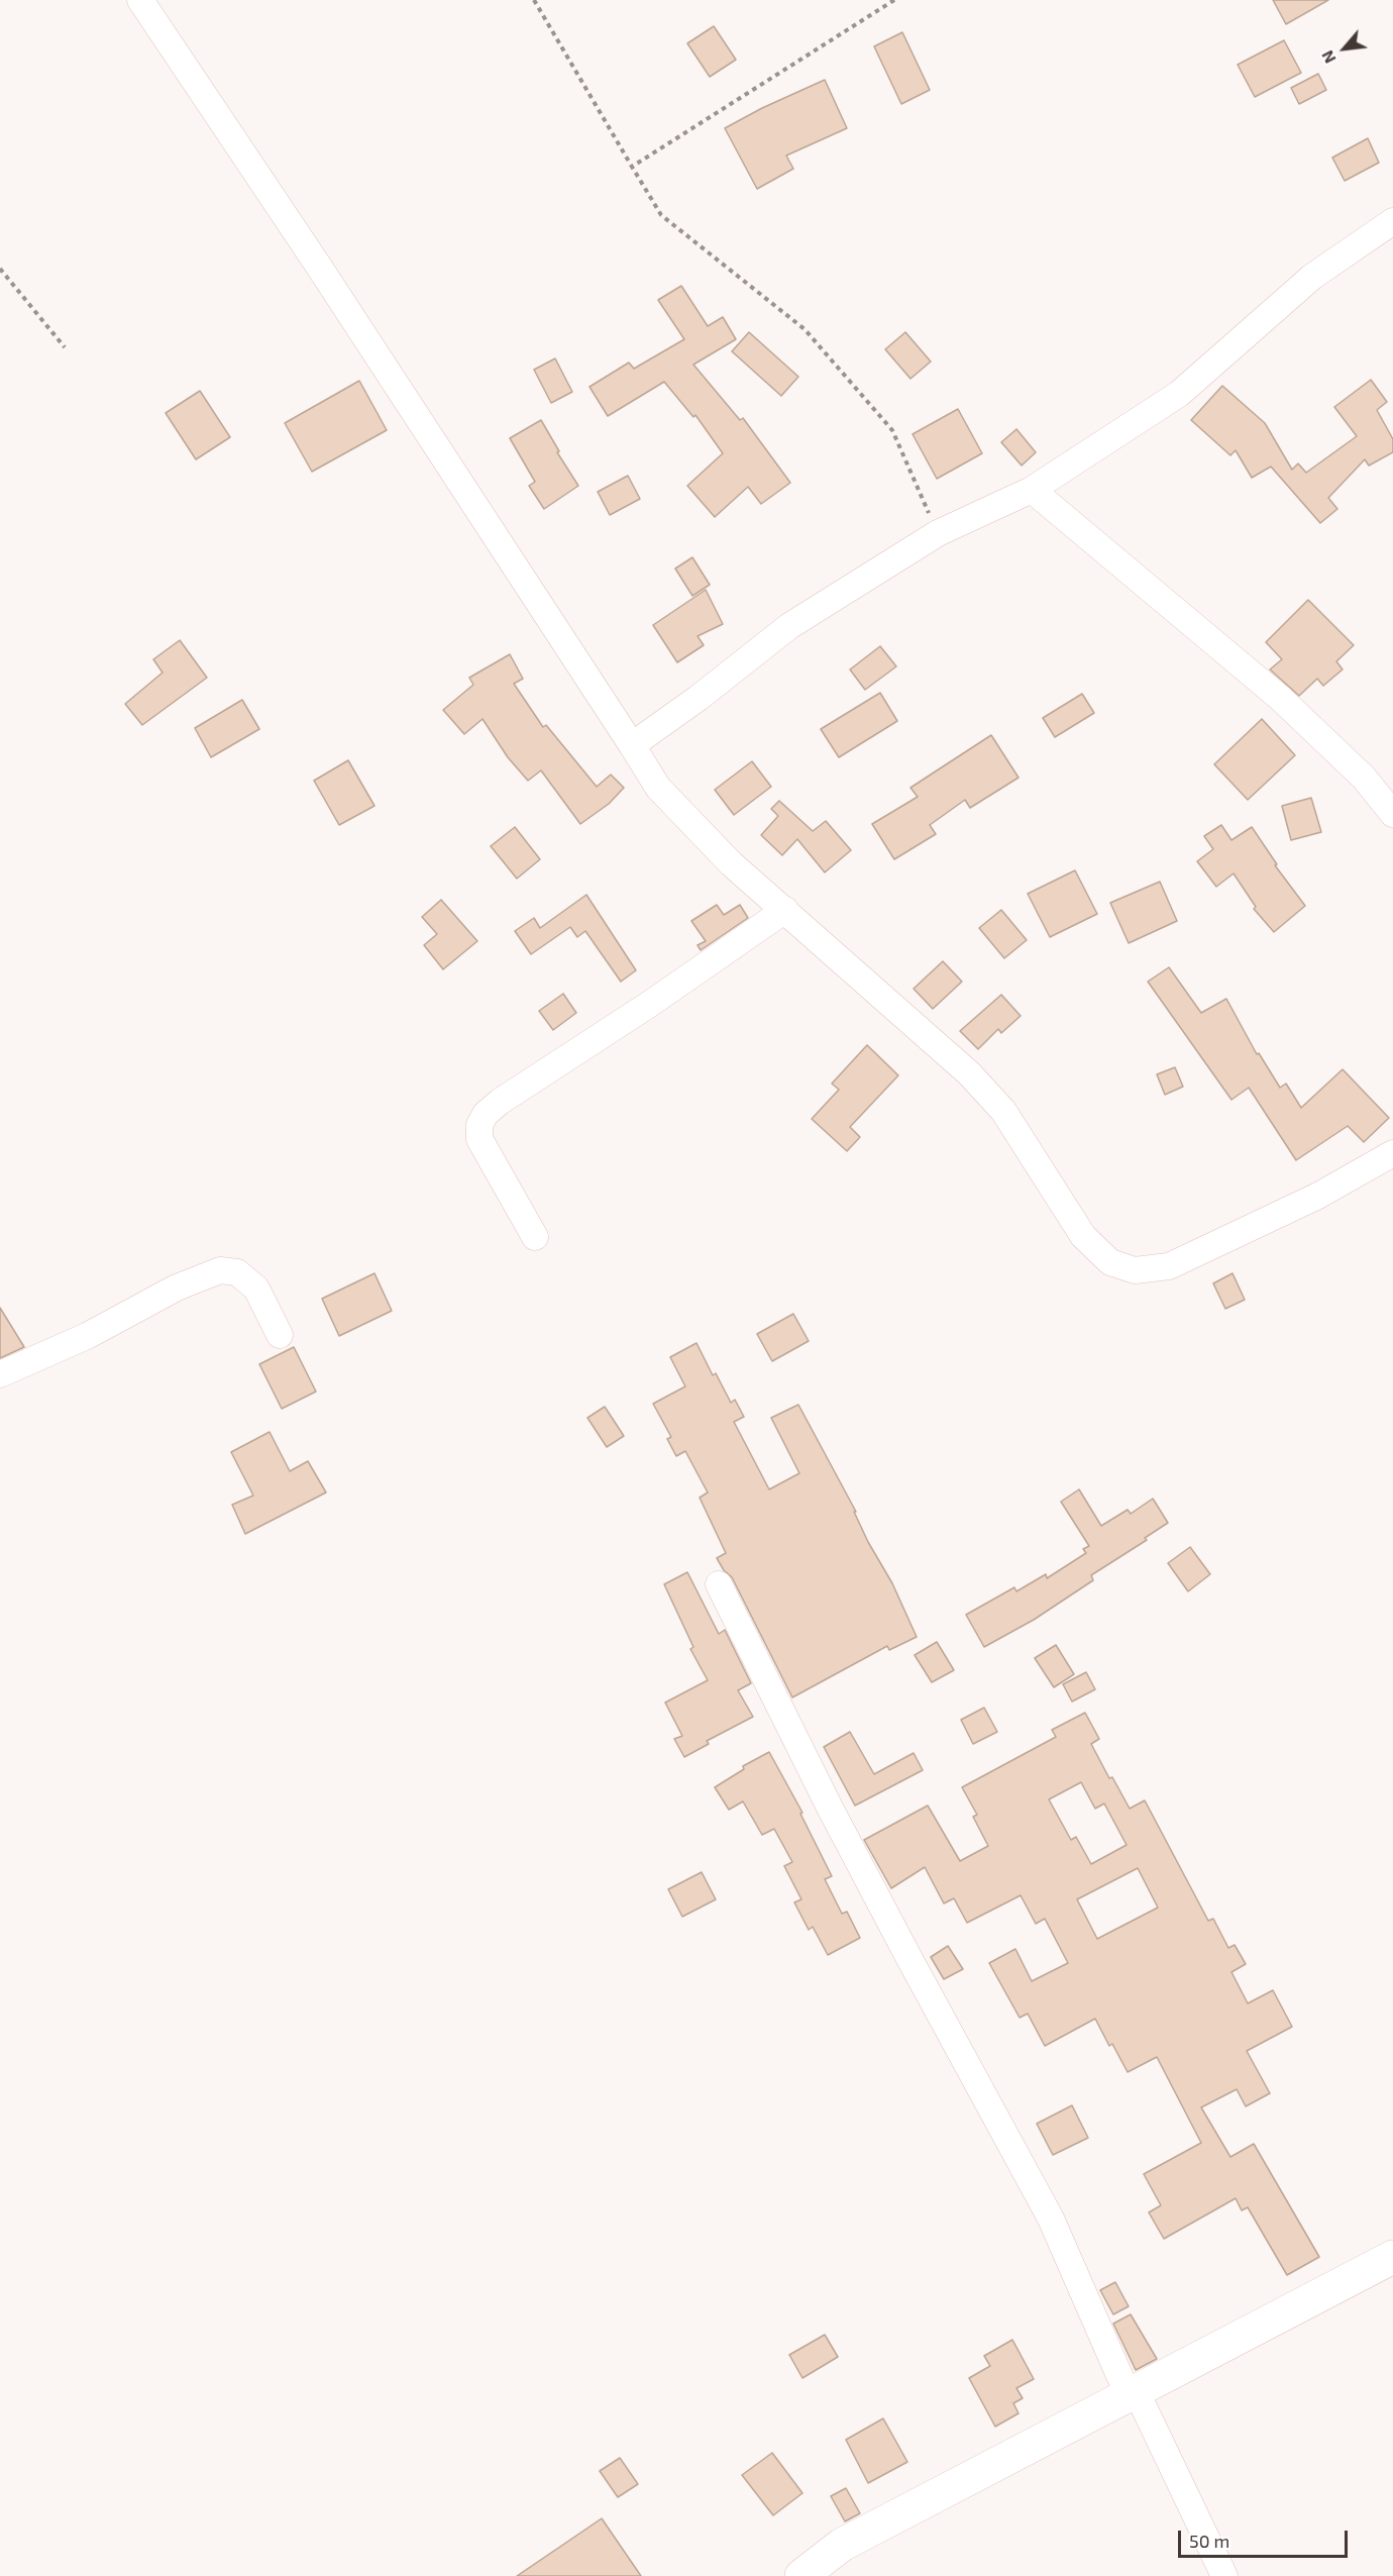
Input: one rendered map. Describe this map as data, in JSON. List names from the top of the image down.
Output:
{
  "scale_bar": "50 m",
  "north": "bottom left"
}
